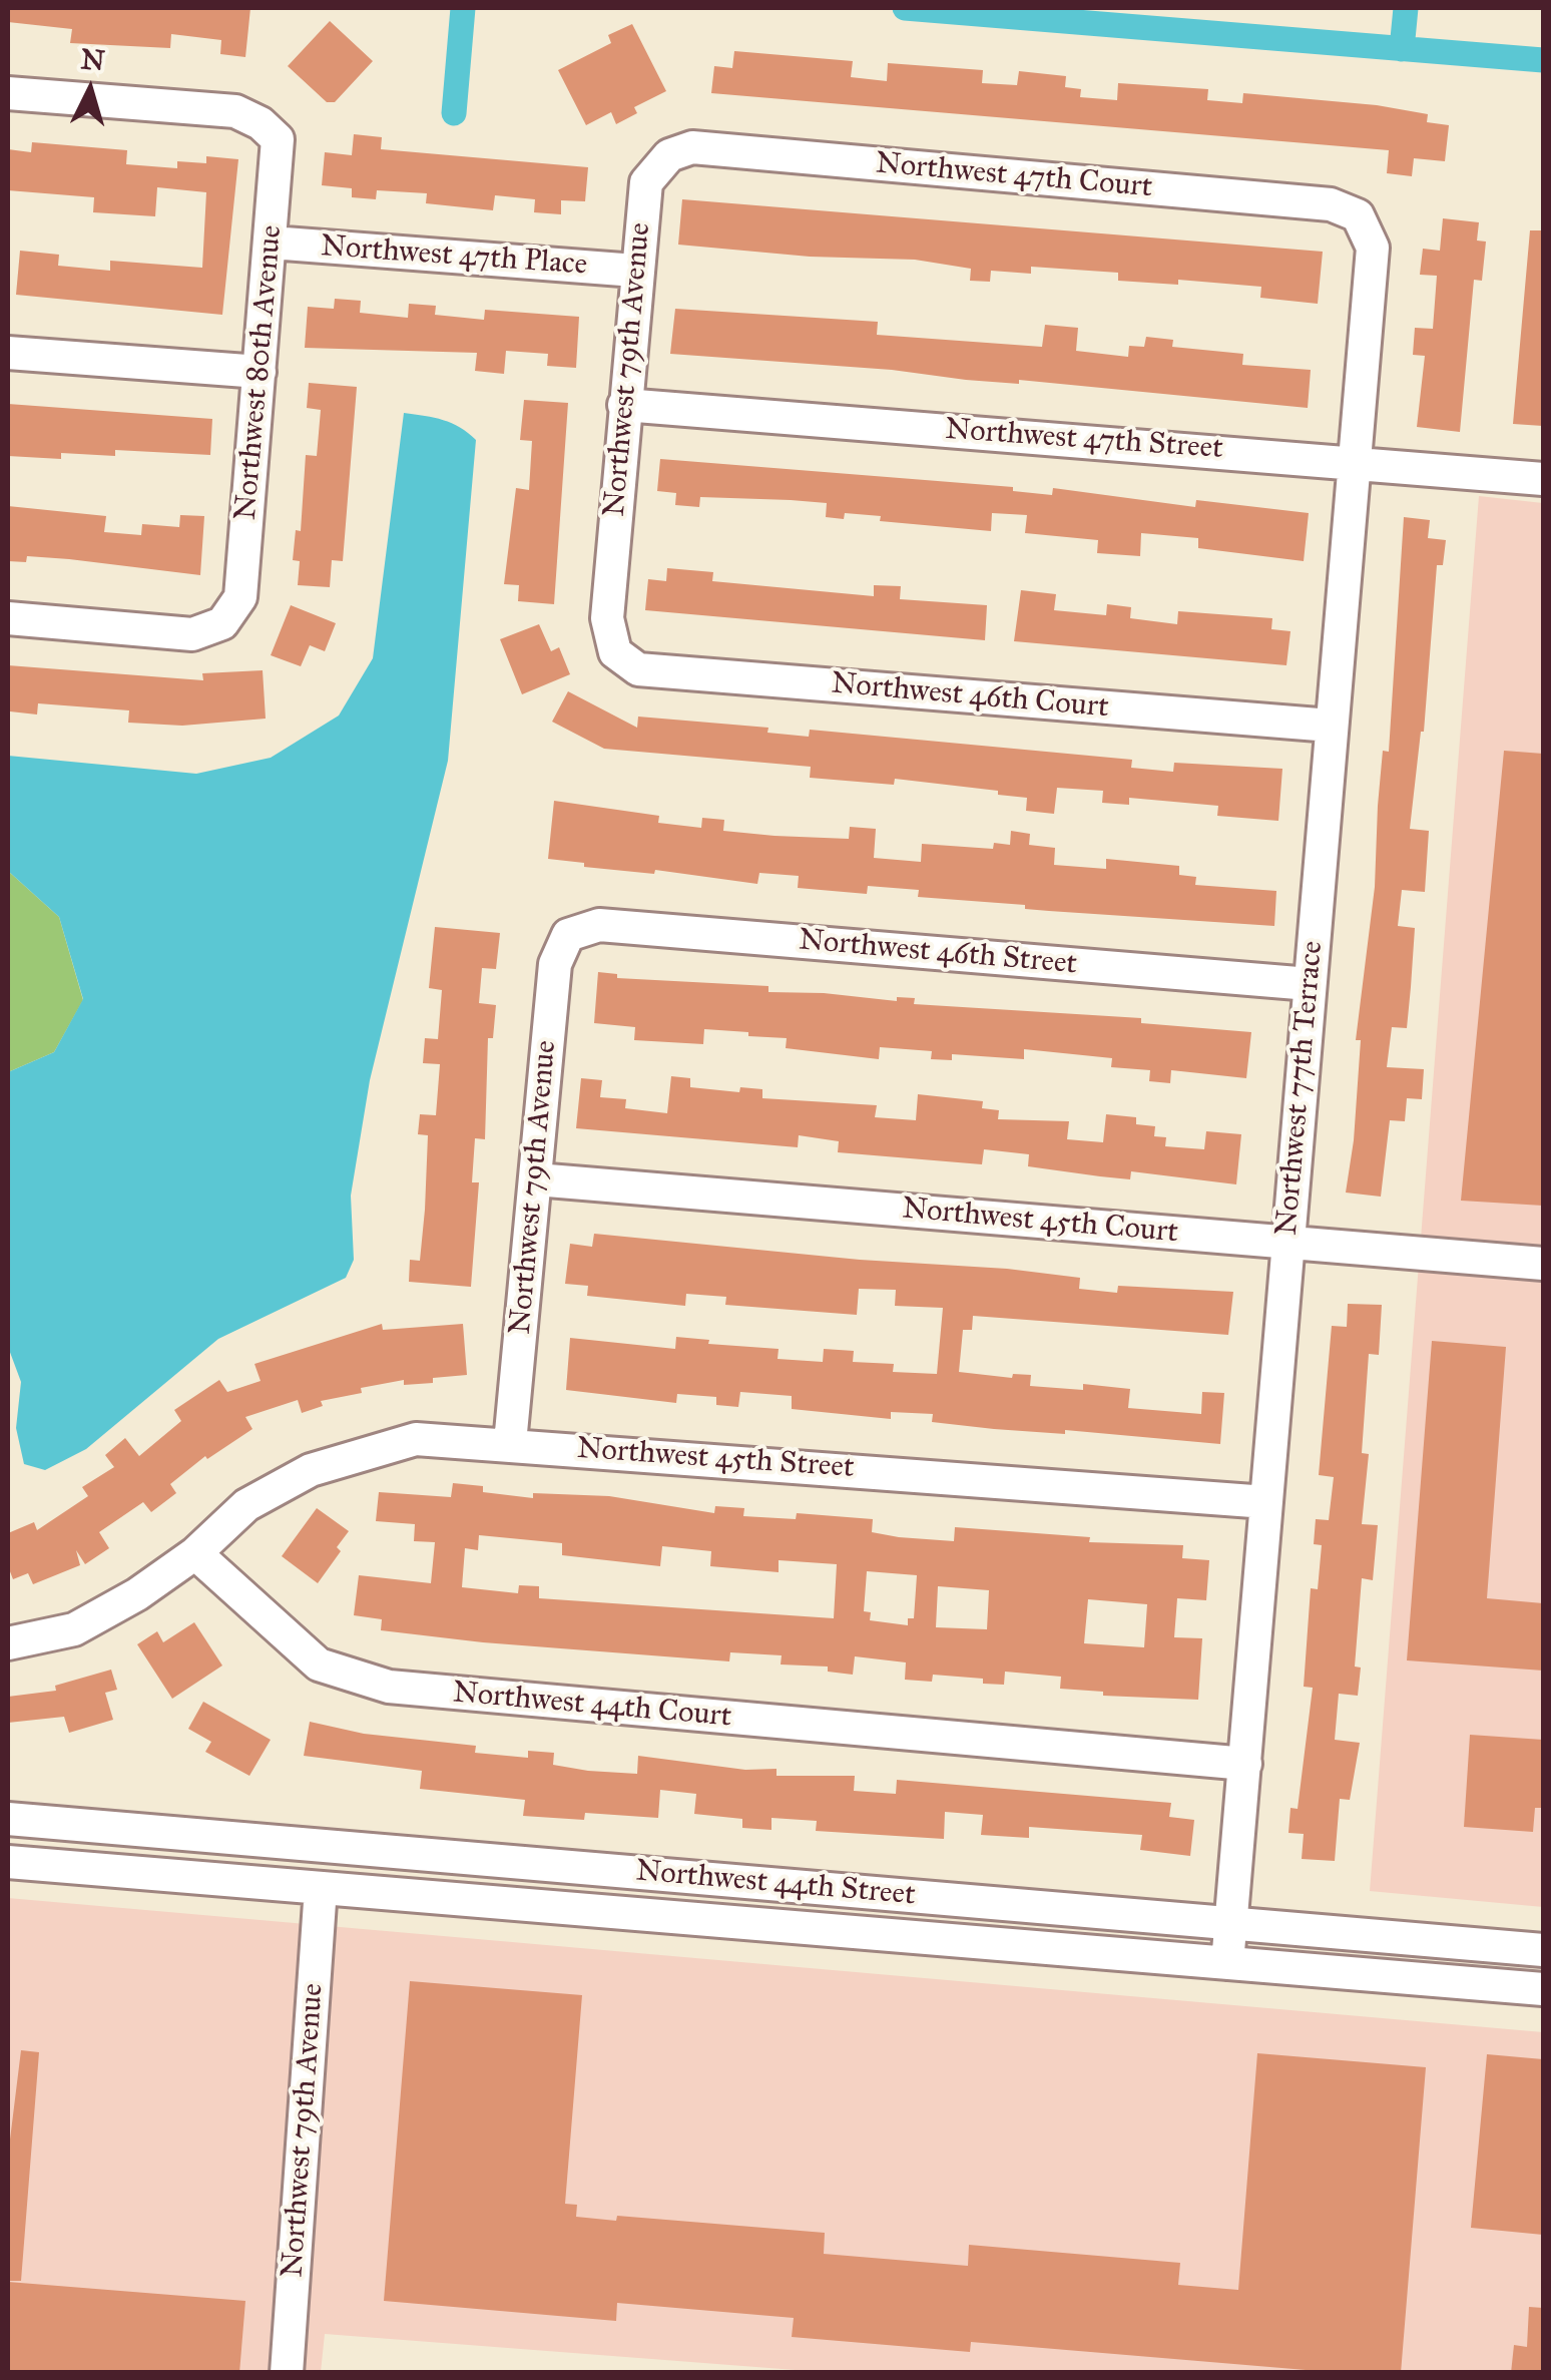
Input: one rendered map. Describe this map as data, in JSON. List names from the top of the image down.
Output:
{
  "streets": {
    "street": [
      "Northwest 47th Court",
      "Northwest 47th Place",
      "Northwest 79th Avenue",
      "Northwest 80th Avenue",
      "Northwest 47th Street",
      "Northwest 46th Court",
      "Northwest 46th Street",
      "Northwest 77th Terrace",
      "Northwest 45th Court",
      "Northwest 45th Street",
      "Northwest 44th Court",
      "Northwest 44th Street"
    ]
  },
  "crossings": [
    ["Northwest 47th Court", "Northwest 79th Avenue"],
    ["Northwest 47th Court", "Northwest 77th Terrace"],
    ["Northwest 47th Place", "Northwest 79th Avenue"],
    ["Northwest 47th Place", "Northwest 80th Avenue"],
    ["Northwest 79th Avenue", "Northwest 47th Street"],
    ["Northwest 79th Avenue", "Northwest 46th Court"],
    ["Northwest 79th Avenue", "Northwest 46th Street"],
    ["Northwest 79th Avenue", "Northwest 45th Court"],
    ["Northwest 79th Avenue", "Northwest 45th Street"],
    ["Northwest 79th Avenue", "Northwest 44th Street"],
    ["Northwest 47th Street", "Northwest 77th Terrace"],
    ["Northwest 46th Court", "Northwest 77th Terrace"],
    ["Northwest 46th Street", "Northwest 77th Terrace"],
    ["Northwest 77th Terrace", "Northwest 45th Court"],
    ["Northwest 77th Terrace", "Northwest 45th Street"],
    ["Northwest 77th Terrace", "Northwest 44th Court"],
    ["Northwest 77th Terrace", "Northwest 44th Street"],
    ["Northwest 45th Street", "Northwest 44th Court"]
  ],
  "north": "top"
}
